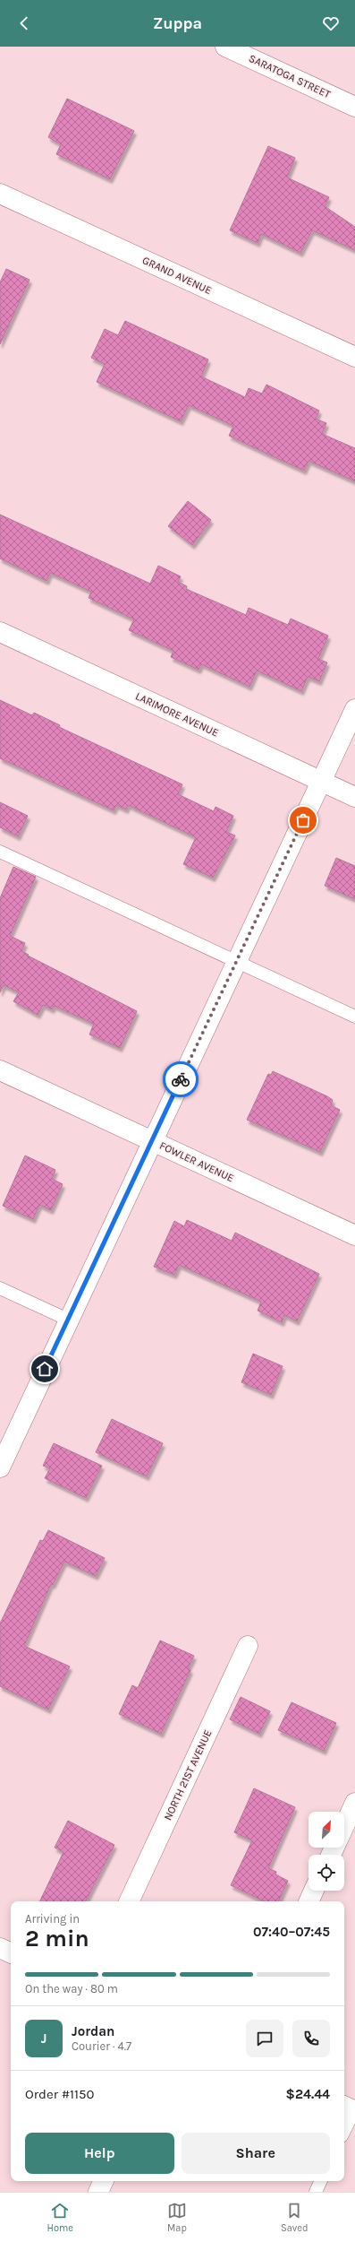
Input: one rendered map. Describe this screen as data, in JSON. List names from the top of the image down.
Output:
{
  "streets": {
    "street": [
      "SARATOGA STREET",
      "GRAND AVENUE",
      "LARIMORE AVENUE",
      "FOWLER AVENUE",
      "NORTH 21ST AVENUE"
    ]
  },
  "north": "top right",
  "page": {
    "header": "Zuppa",
    "heading": ["2 min", "Arriving in", "07:40–07:45"],
    "panel": [
      "Jordan",
      "Courier · 4.7",
      "Order #1150",
      "$24.44"
    ],
    "bar": "On the way · 80 m",
    "round": "J",
    "buttons": ["Help", "Share"],
    "tabs": ["Home", "Map", "Saved"]
  }
}
